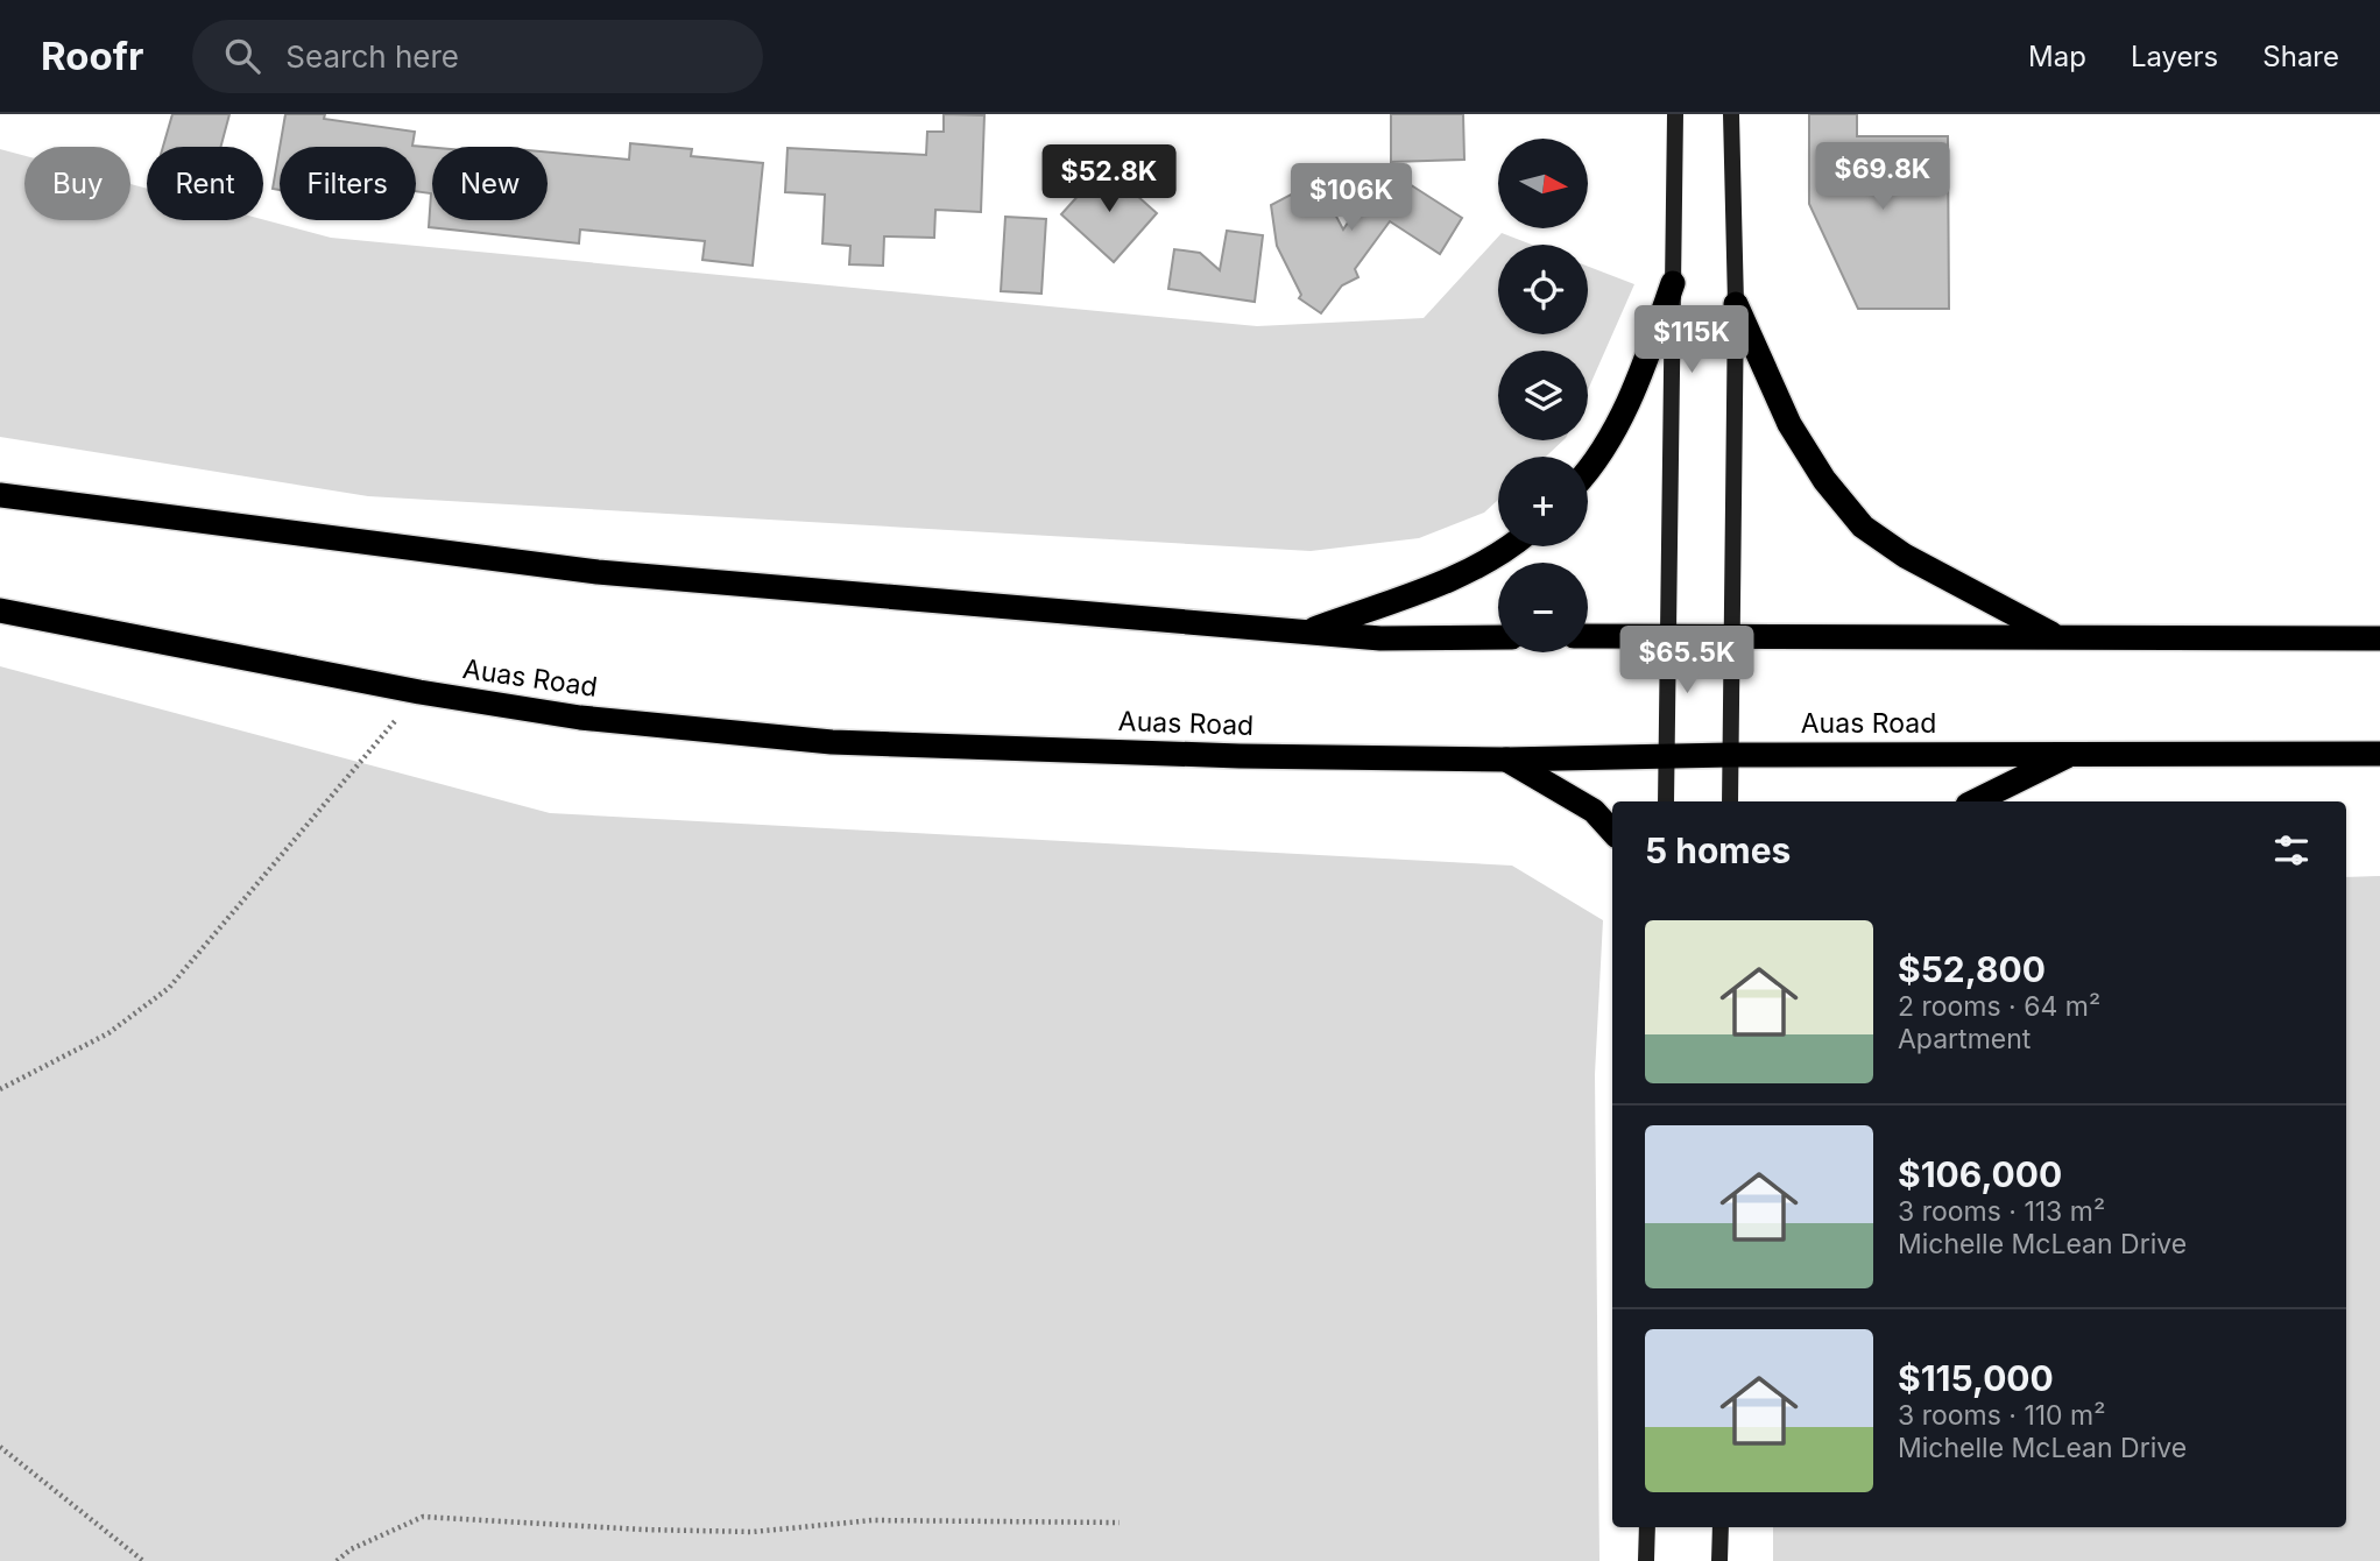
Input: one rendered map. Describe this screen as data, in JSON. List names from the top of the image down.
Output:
{
  "streets": {
    "highway": ["Auas Road"]
  },
  "north": "right",
  "page": {
    "header": "Roofr",
    "search": "Search here",
    "nav": ["Map", "Layers", "Share"],
    "map_buttons": ["+", "−"],
    "price": [
      "$69.8K",
      "$52.8K",
      "$106K",
      "$115K",
      "$65.5K"
    ],
    "chip": [
      "Buy",
      "Rent",
      "Filters",
      "New"
    ],
    "heading": "5 homes",
    "list": [
      {
        "name": "$52,800",
        "note": "2 rooms · 64 m² · Apartment"
      },
      {
        "name": "$106,000",
        "note": "3 rooms · 113 m² · Michelle McLean Drive"
      },
      {
        "name": "$115,000",
        "note": "3 rooms · 110 m² · Michelle McLean Drive"
      }
    ]
  }
}
